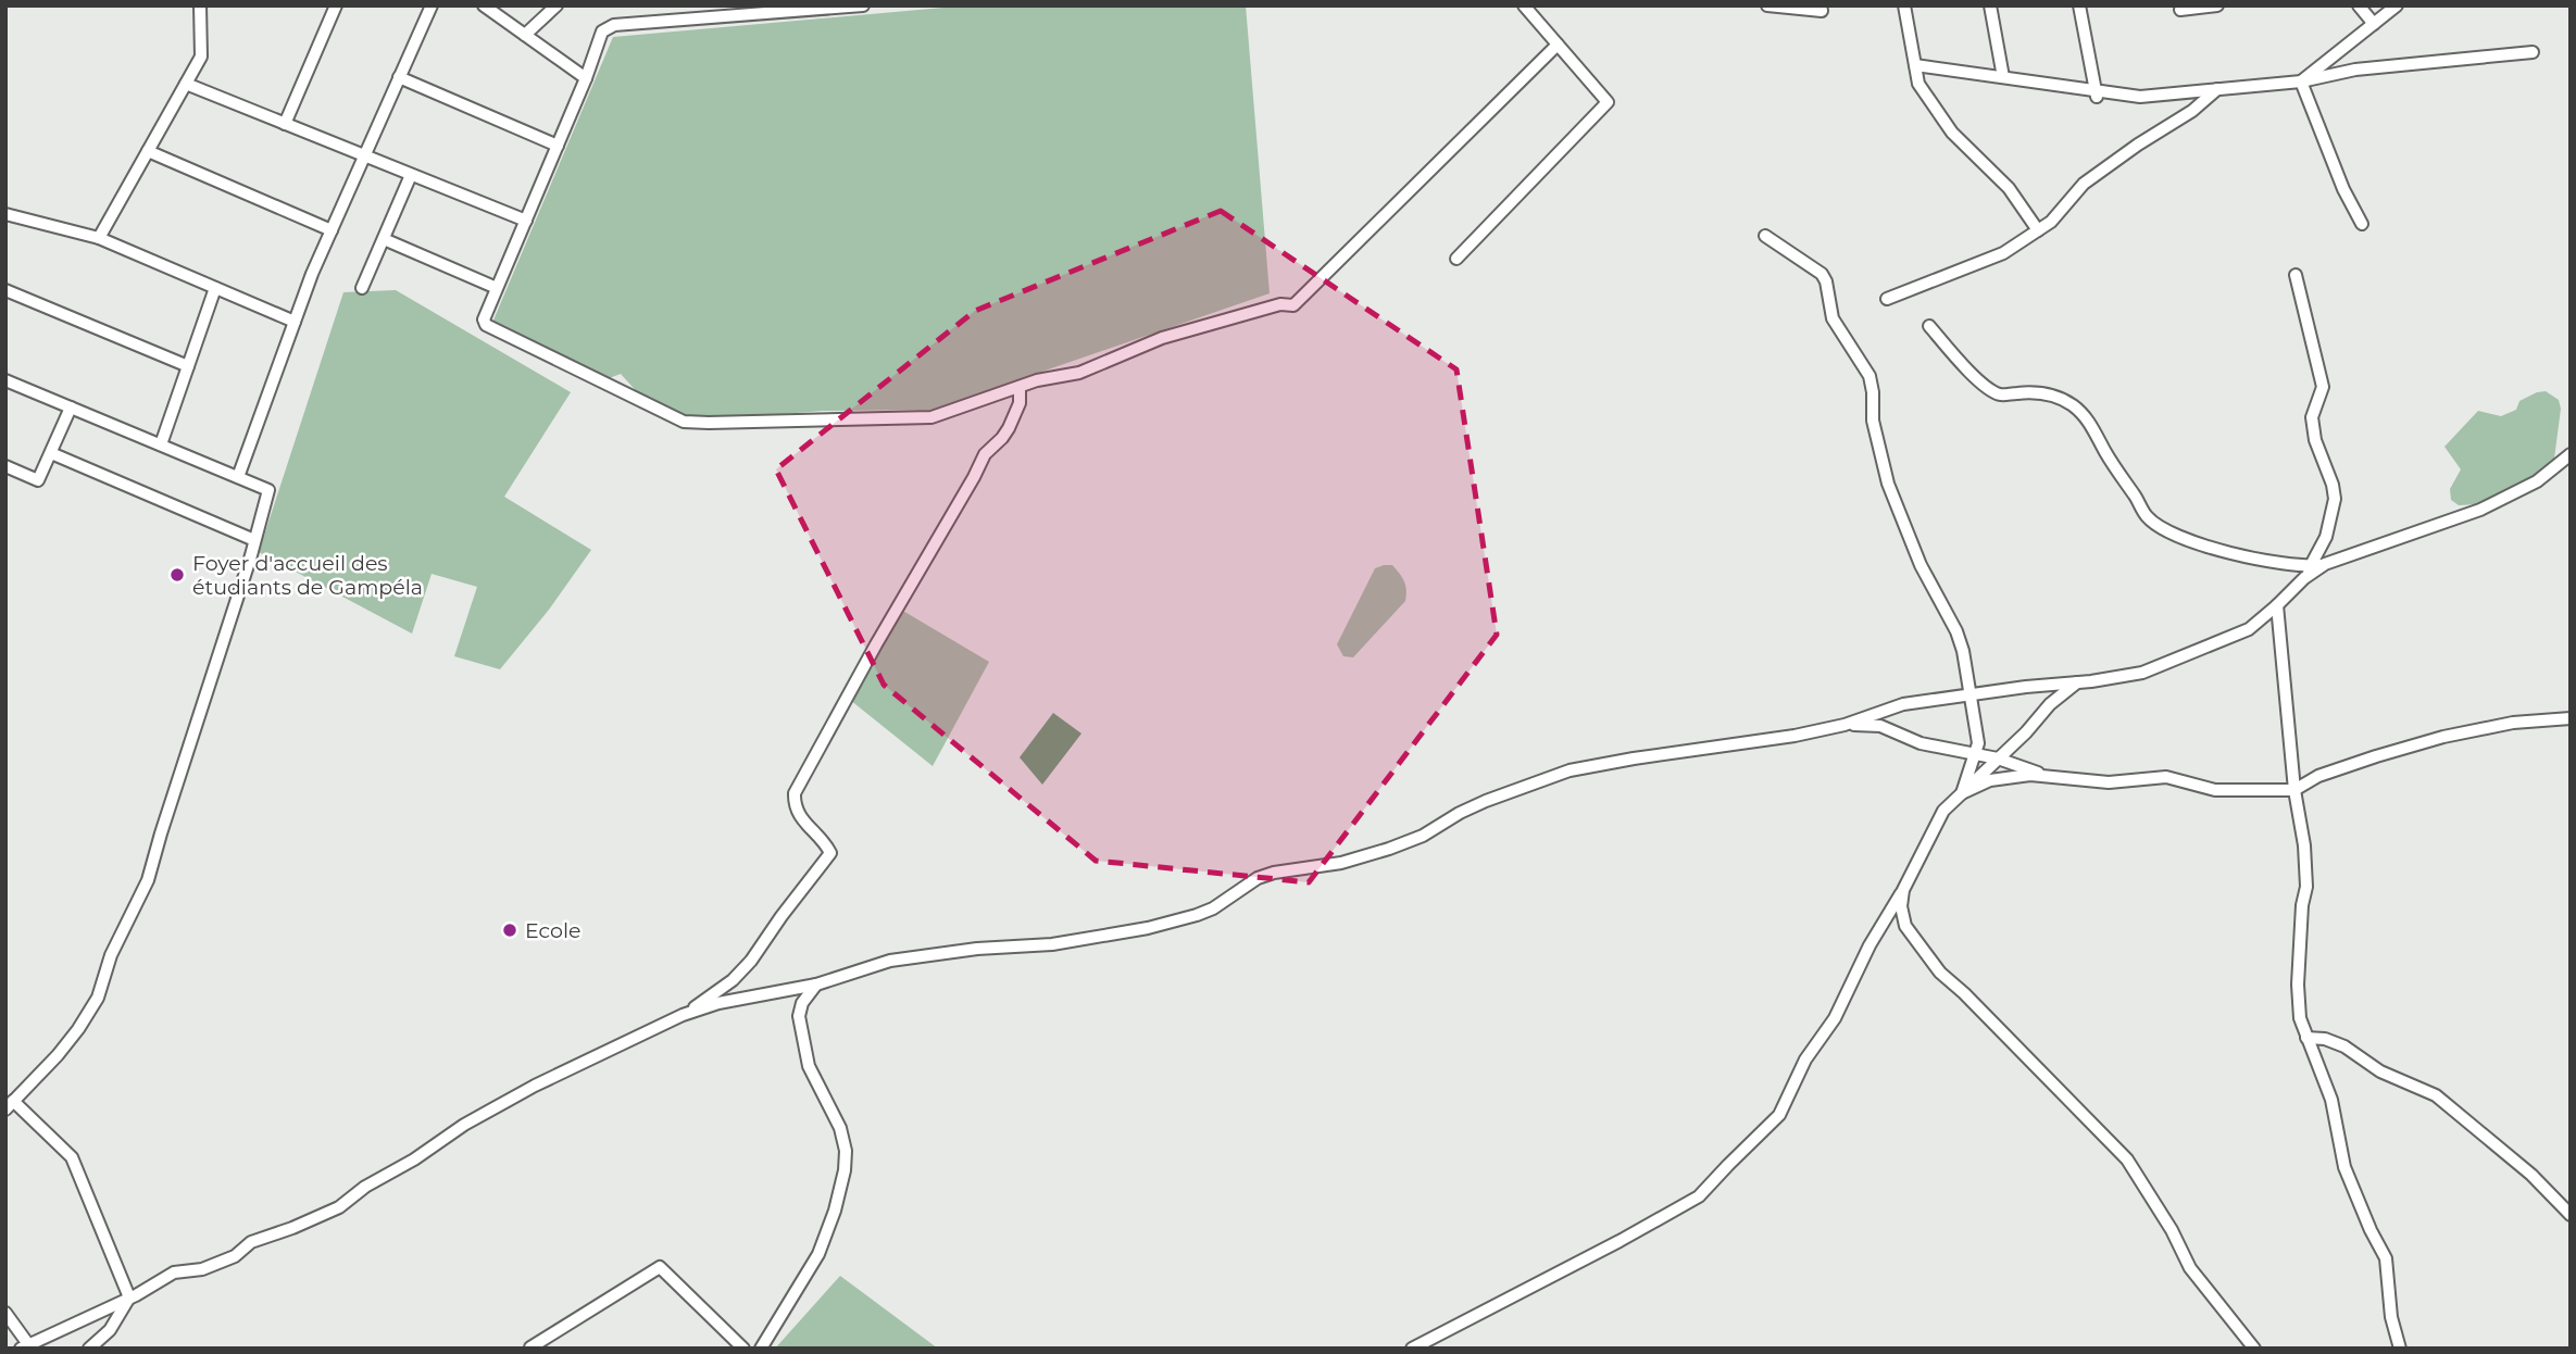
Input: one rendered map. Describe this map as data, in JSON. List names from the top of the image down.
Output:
{
  "places": ["Foyer d'accueil des étudiants de Gampéla", "Ecole"]
}
